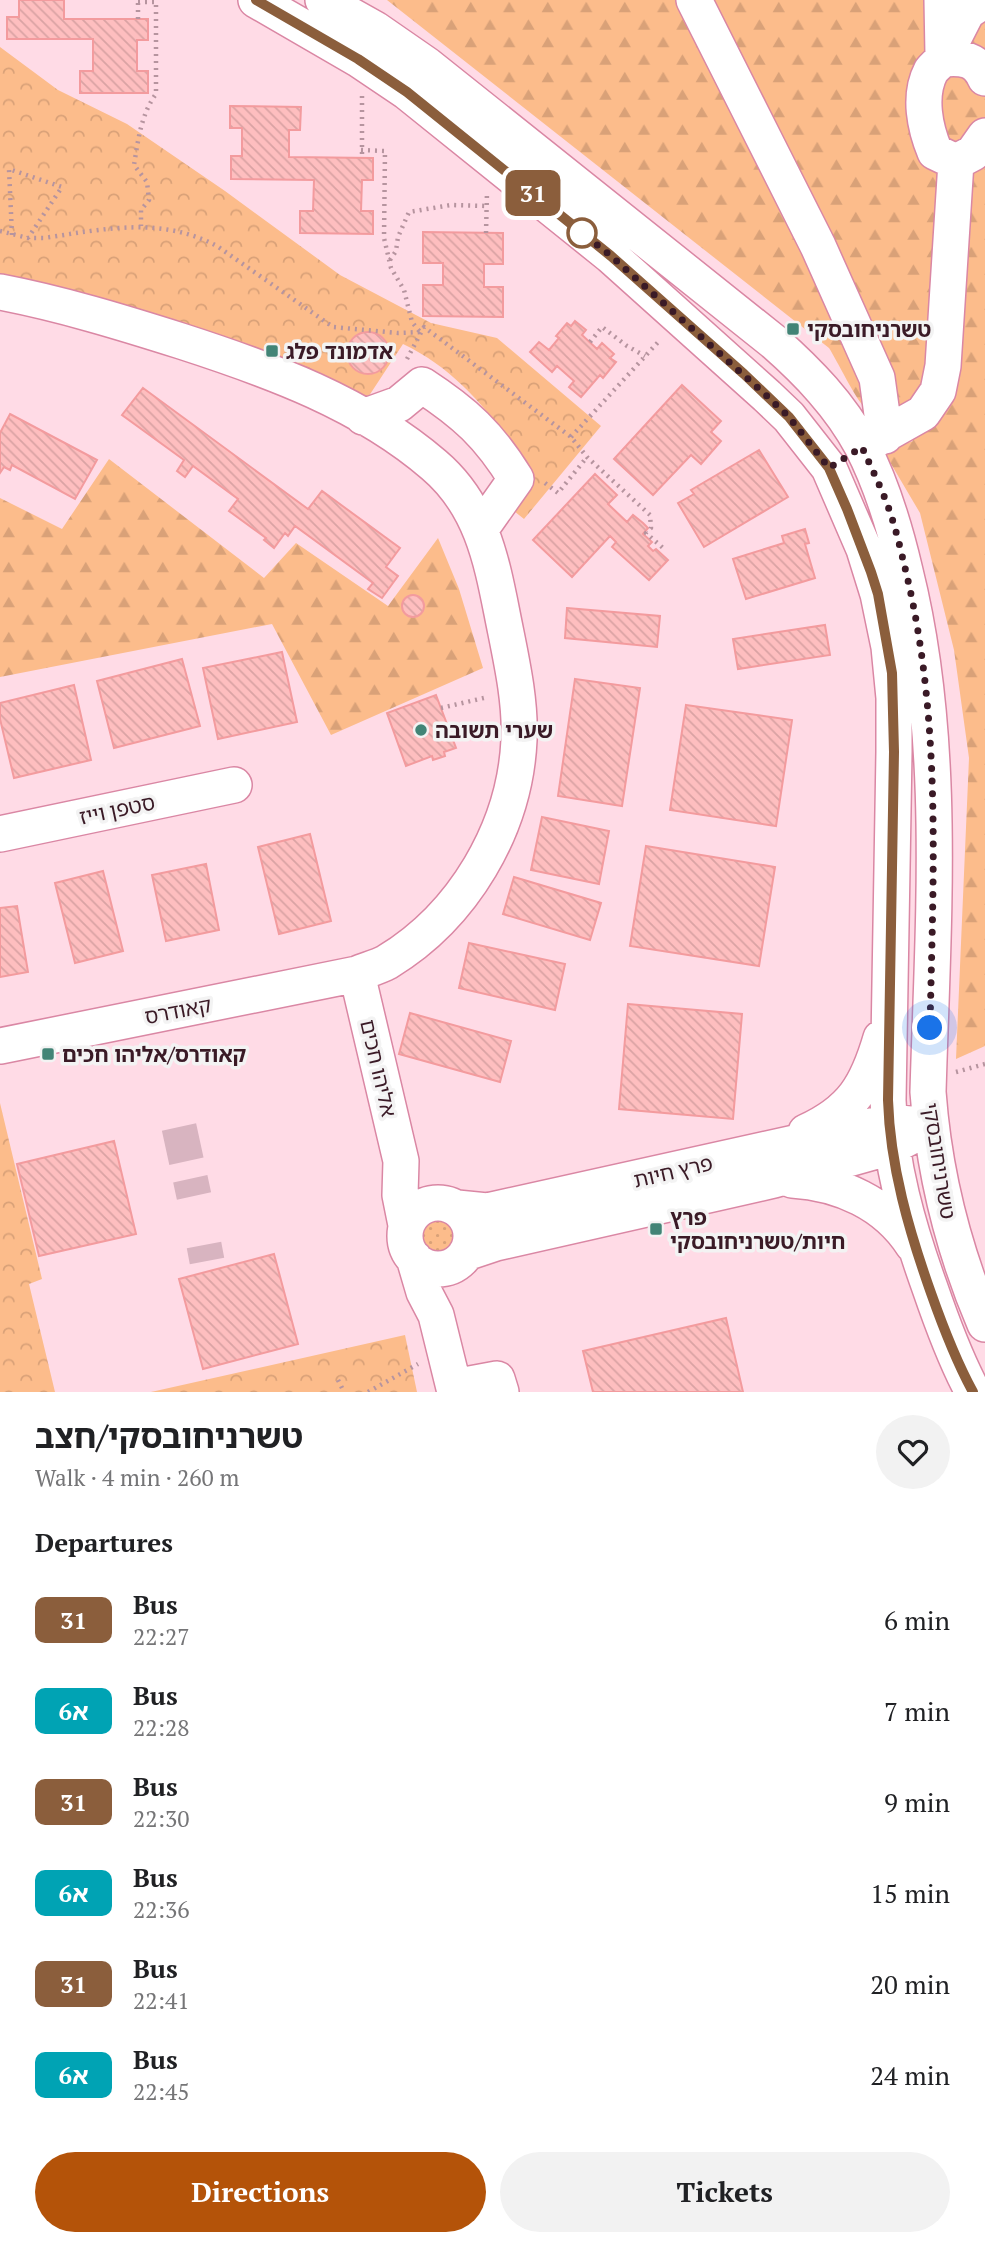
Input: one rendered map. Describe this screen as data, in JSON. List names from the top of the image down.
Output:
{
  "streets": {
    "street": [
      "סטפן וייז",
      "קאודרס",
      "אליהו חכים",
      "טשרניחובסקי",
      "פרץ חיות"
    ]
  },
  "crossings": [
    ["קאודרס", "אליהו חכים"],
    ["אליהו חכים", "פרץ חיות"],
    ["טשרניחובסקי", "פרץ חיות"]
  ],
  "places": {
    "transit": [
      "טשרניחובסקי",
      "אדמונד פלג",
      "קאודרס/אליהו חכים",
      "פרץ חיות/טשרניחובסקי"
    ],
    "other": ["שערי תשובה"]
  },
  "lines": ["bus line 31"],
  "page": {
    "on_map": "31",
    "heading": [
      ["טשרניחובסקי/חצב", "Walk · 4 min · 260 m"],
      "Departures"
    ],
    "list": [
      {
        "mark": "31",
        "name": "Bus",
        "note": "22:27",
        "value": "6 min"
      },
      {
        "mark": "6א",
        "name": "Bus",
        "note": "22:28",
        "value": "7 min"
      },
      {
        "mark": "31",
        "name": "Bus",
        "note": "22:30",
        "value": "9 min"
      },
      {
        "mark": "6א",
        "name": "Bus",
        "note": "22:36",
        "value": "15 min"
      },
      {
        "mark": "31",
        "name": "Bus",
        "note": "22:41",
        "value": "20 min"
      },
      {
        "mark": "6א",
        "name": "Bus",
        "note": "22:45",
        "value": "24 min"
      }
    ],
    "buttons": ["Directions", "Tickets"]
  }
}
